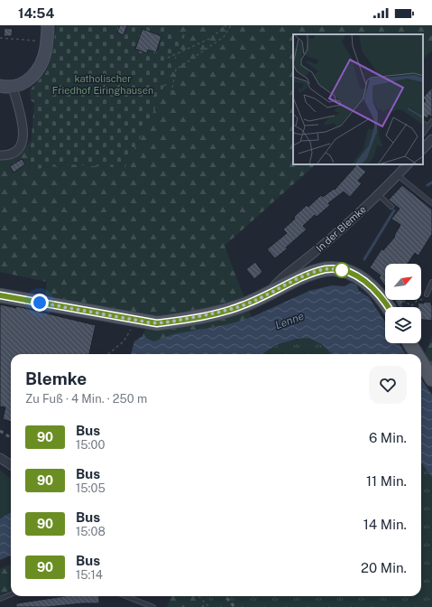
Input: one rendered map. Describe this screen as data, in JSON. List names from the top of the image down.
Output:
{
  "streets": {
    "street": ["In der Blemke"]
  },
  "water": ["Lenne"],
  "parks": ["katholischer Friedhof Eiringhausen"],
  "lines": ["bus line 90"],
  "north": "top right",
  "page": {
    "status": "14:54",
    "heading": ["Blemke", "Zu Fuß · 4 Min. · 250 m"],
    "list": [
      {
        "mark": "90",
        "name": "Bus",
        "note": "15:00",
        "value": "6 Min."
      },
      {
        "mark": "90",
        "name": "Bus",
        "note": "15:05",
        "value": "11 Min."
      },
      {
        "mark": "90",
        "name": "Bus",
        "note": "15:08",
        "value": "14 Min."
      },
      {
        "mark": "90",
        "name": "Bus",
        "note": "15:14",
        "value": "20 Min."
      }
    ]
  }
}
